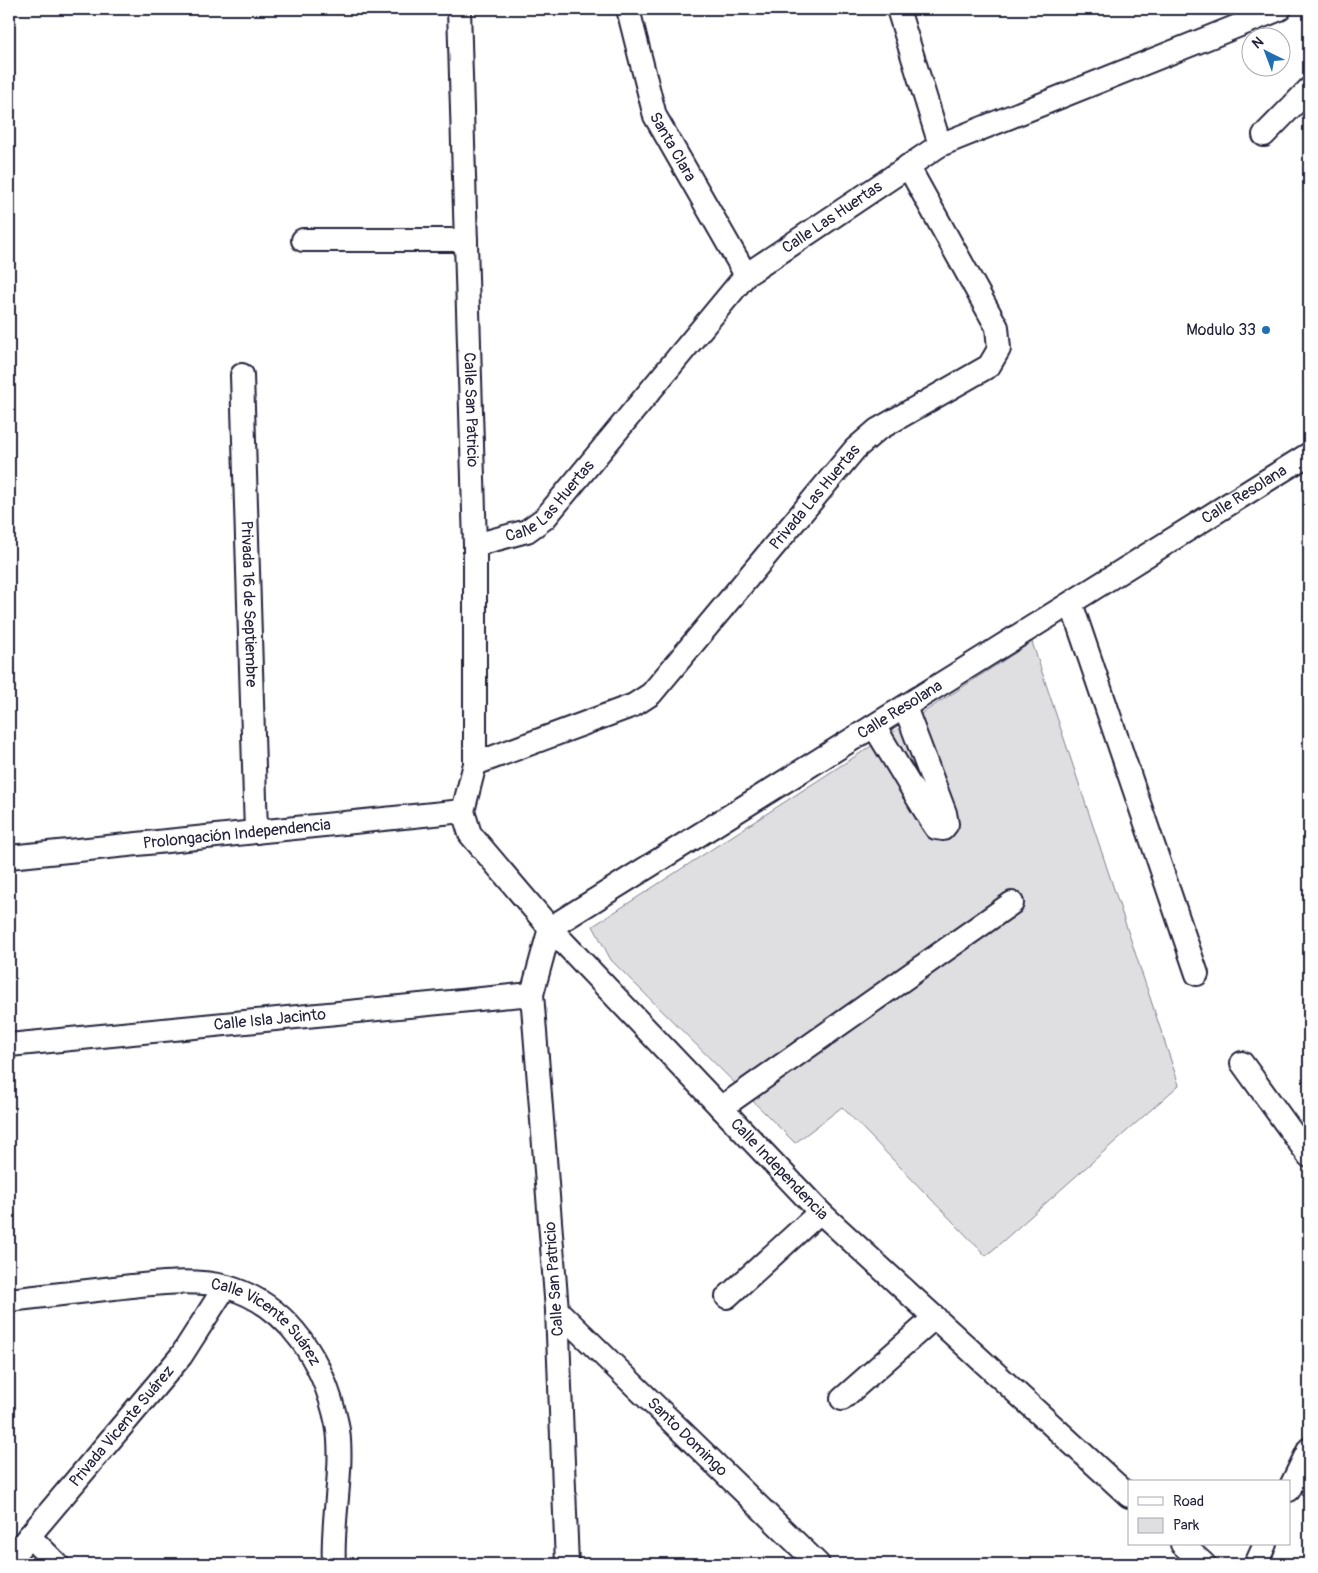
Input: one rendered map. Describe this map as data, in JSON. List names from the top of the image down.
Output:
{
  "streets": {
    "street": [
      "Santa Clara",
      "Calle Las Huertas",
      "Calle San Patricio",
      "Calle Resolana",
      "Privada Las Huertas",
      "Privada 16 de Septiembre",
      "Prolongación Independencia",
      "Calle Isla Jacinto",
      "Calle Independencia",
      "Calle Vicente Suárez",
      "Privada Vicente Suárez",
      "Santo Domingo"
    ]
  },
  "crossings": [
    ["Santa Clara", "Calle Las Huertas"],
    ["Calle Las Huertas", "Calle San Patricio"],
    ["Calle Las Huertas", "Privada Las Huertas"],
    ["Calle San Patricio", "Privada Las Huertas"],
    ["Calle San Patricio", "Prolongación Independencia"],
    ["Calle San Patricio", "Calle Isla Jacinto"],
    ["Calle San Patricio", "Calle Independencia"],
    ["Calle San Patricio", "Santo Domingo"],
    ["Calle Resolana", "Calle Independencia"],
    ["Privada 16 de Septiembre", "Prolongación Independencia"],
    ["Prolongación Independencia", "Calle Independencia"],
    ["Calle Vicente Suárez", "Privada Vicente Suárez"]
  ],
  "places": ["Modulo 33"],
  "legend": ["Road", "Park"],
  "north": "top left"
}
